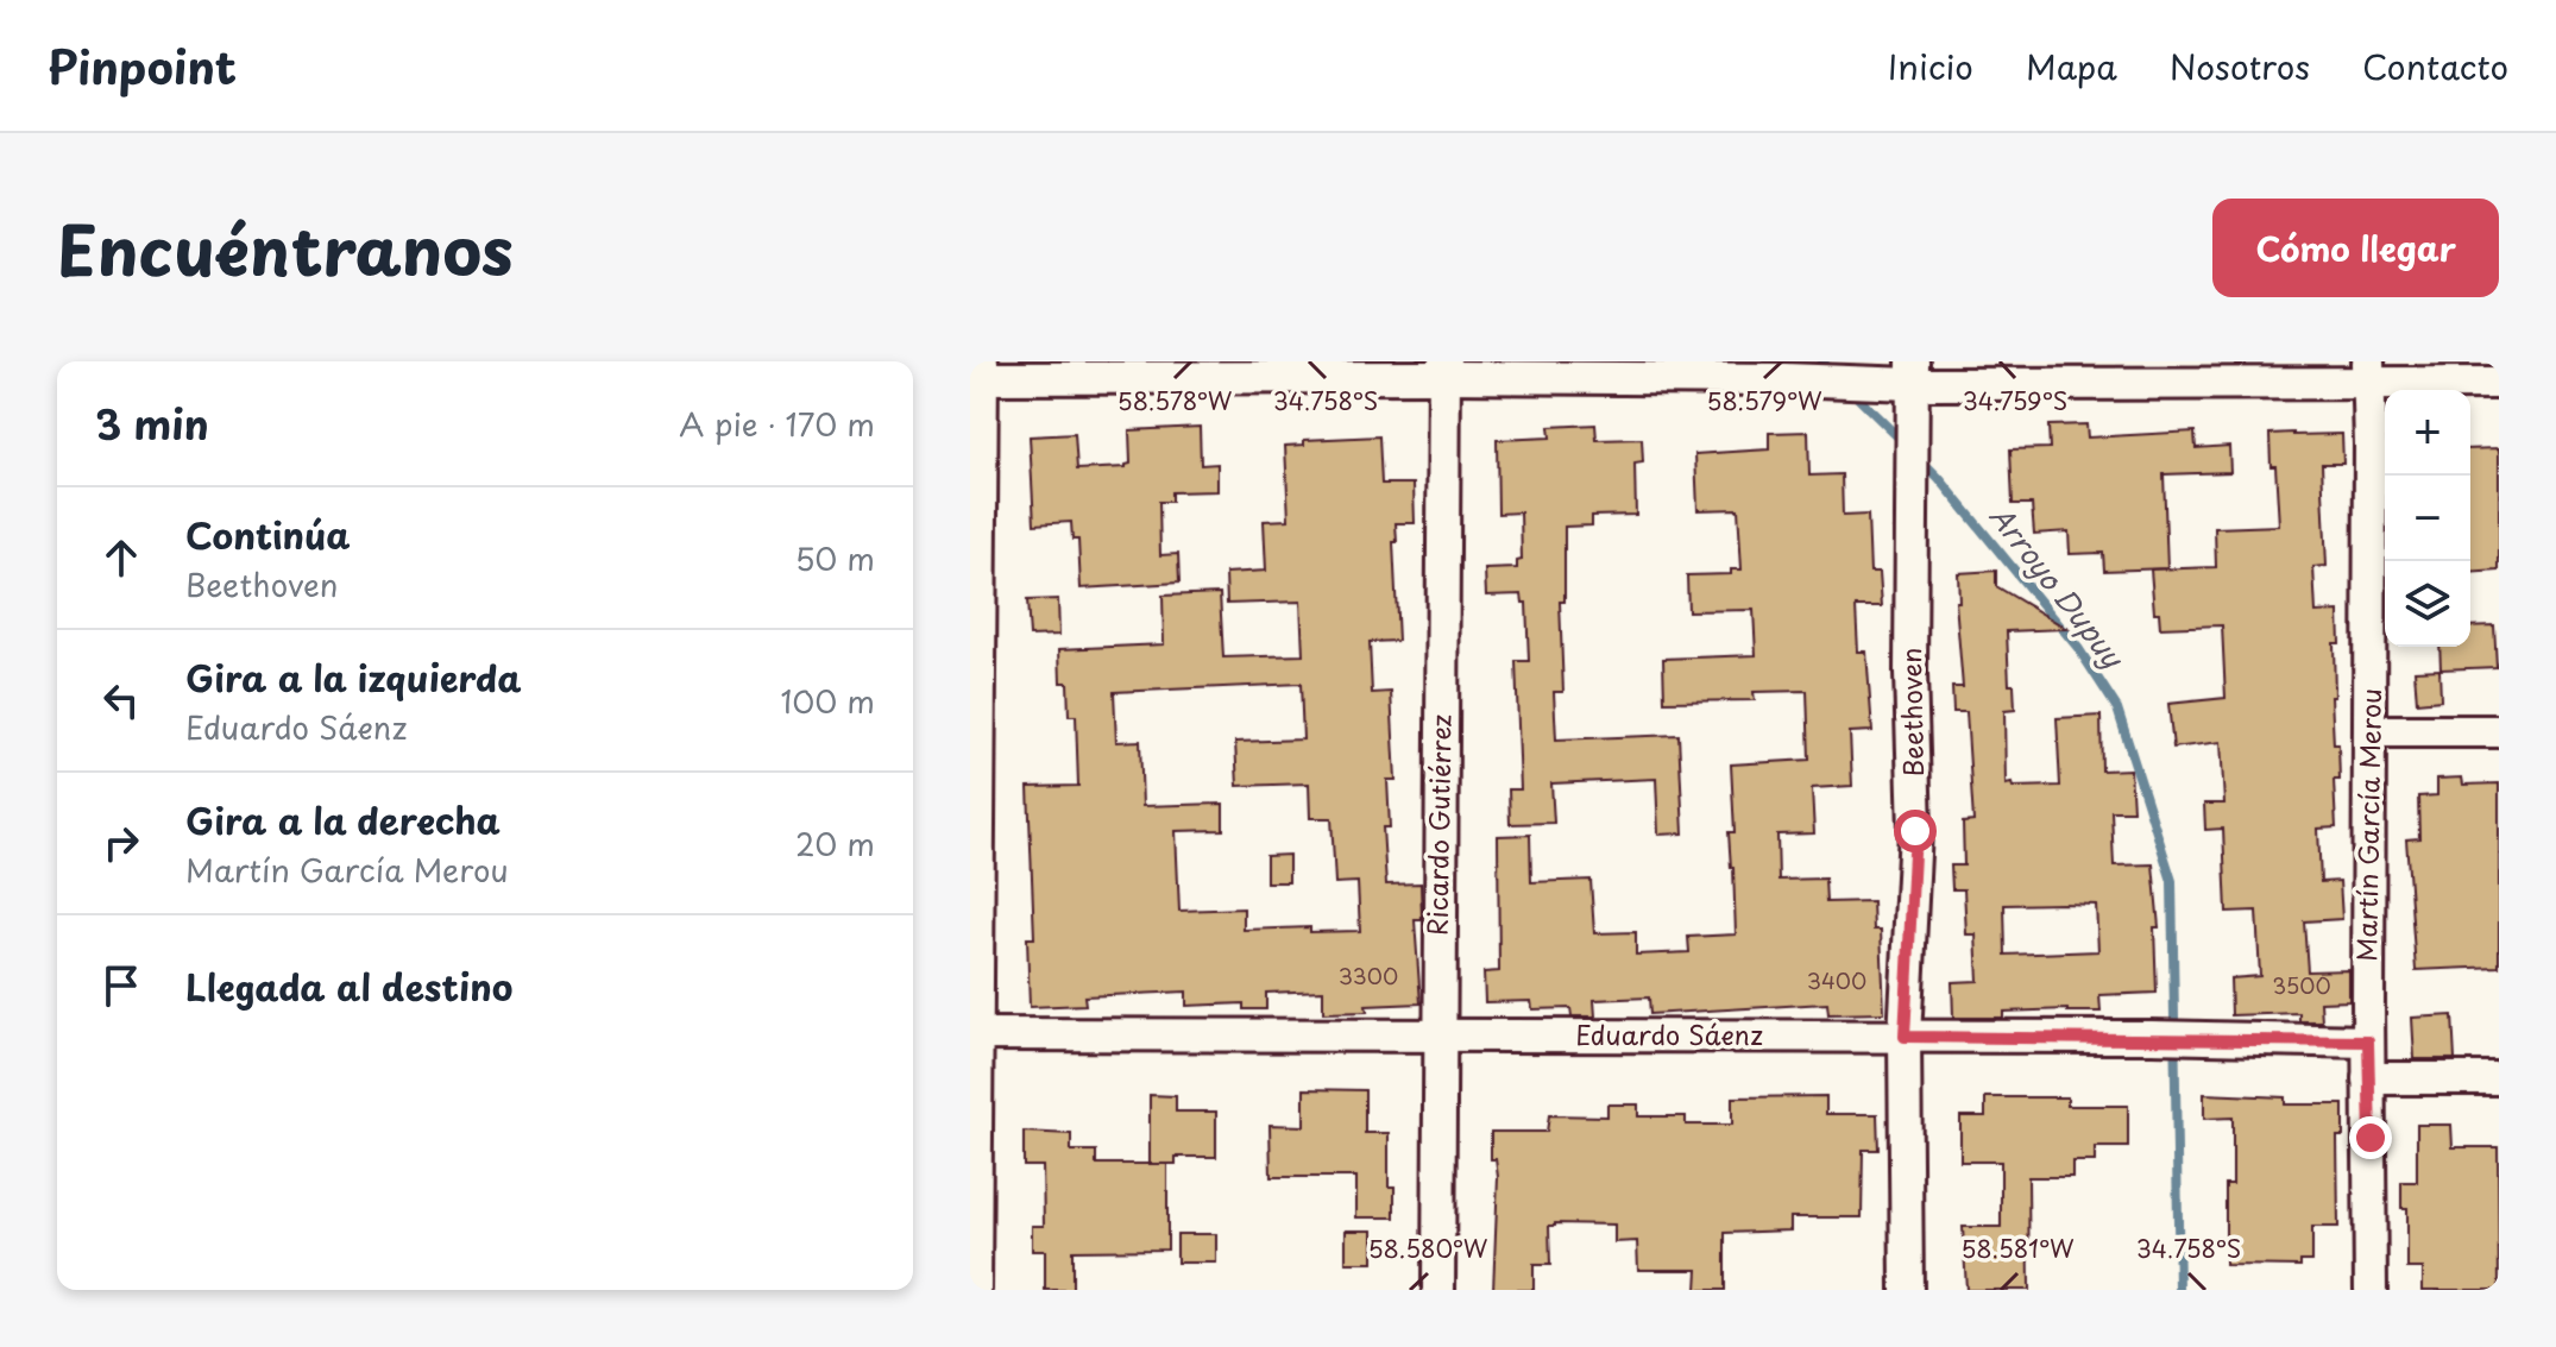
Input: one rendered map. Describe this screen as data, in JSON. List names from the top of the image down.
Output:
{
  "streets": {
    "street": [
      "Beethoven",
      "Ricardo Gutiérrez",
      "Martín García Merou",
      "Eduardo Sáenz"
    ]
  },
  "crossings": [
    ["Beethoven", "Eduardo Sáenz"],
    ["Ricardo Gutiérrez", "Eduardo Sáenz"],
    ["Martín García Merou", "Eduardo Sáenz"]
  ],
  "water": ["Arroyo Dupuy"],
  "house_numbers": ["3300", "3400", "3500"],
  "page": {
    "header": "Pinpoint",
    "nav": [
      "Inicio",
      "Mapa",
      "Nosotros",
      "Contacto"
    ],
    "title": "Encuéntranos",
    "buttons": "Cómo llegar",
    "heading": ["3 min", "A pie · 170 m"],
    "map_buttons": ["+", "−"],
    "list": [
      ["Continúa", "Beethoven", "50 m"],
      ["Gira a la izquierda", "Eduardo Sáenz", "100 m"],
      ["Gira a la derecha", "Martín García Merou", "20 m"],
      "Llegada al destino"
    ]
  },
  "coordinates": [
    "58.578°W",
    "58.579°W",
    "34.758°S",
    "34.759°S",
    "58.580°W",
    "58.581°W"
  ]
}
